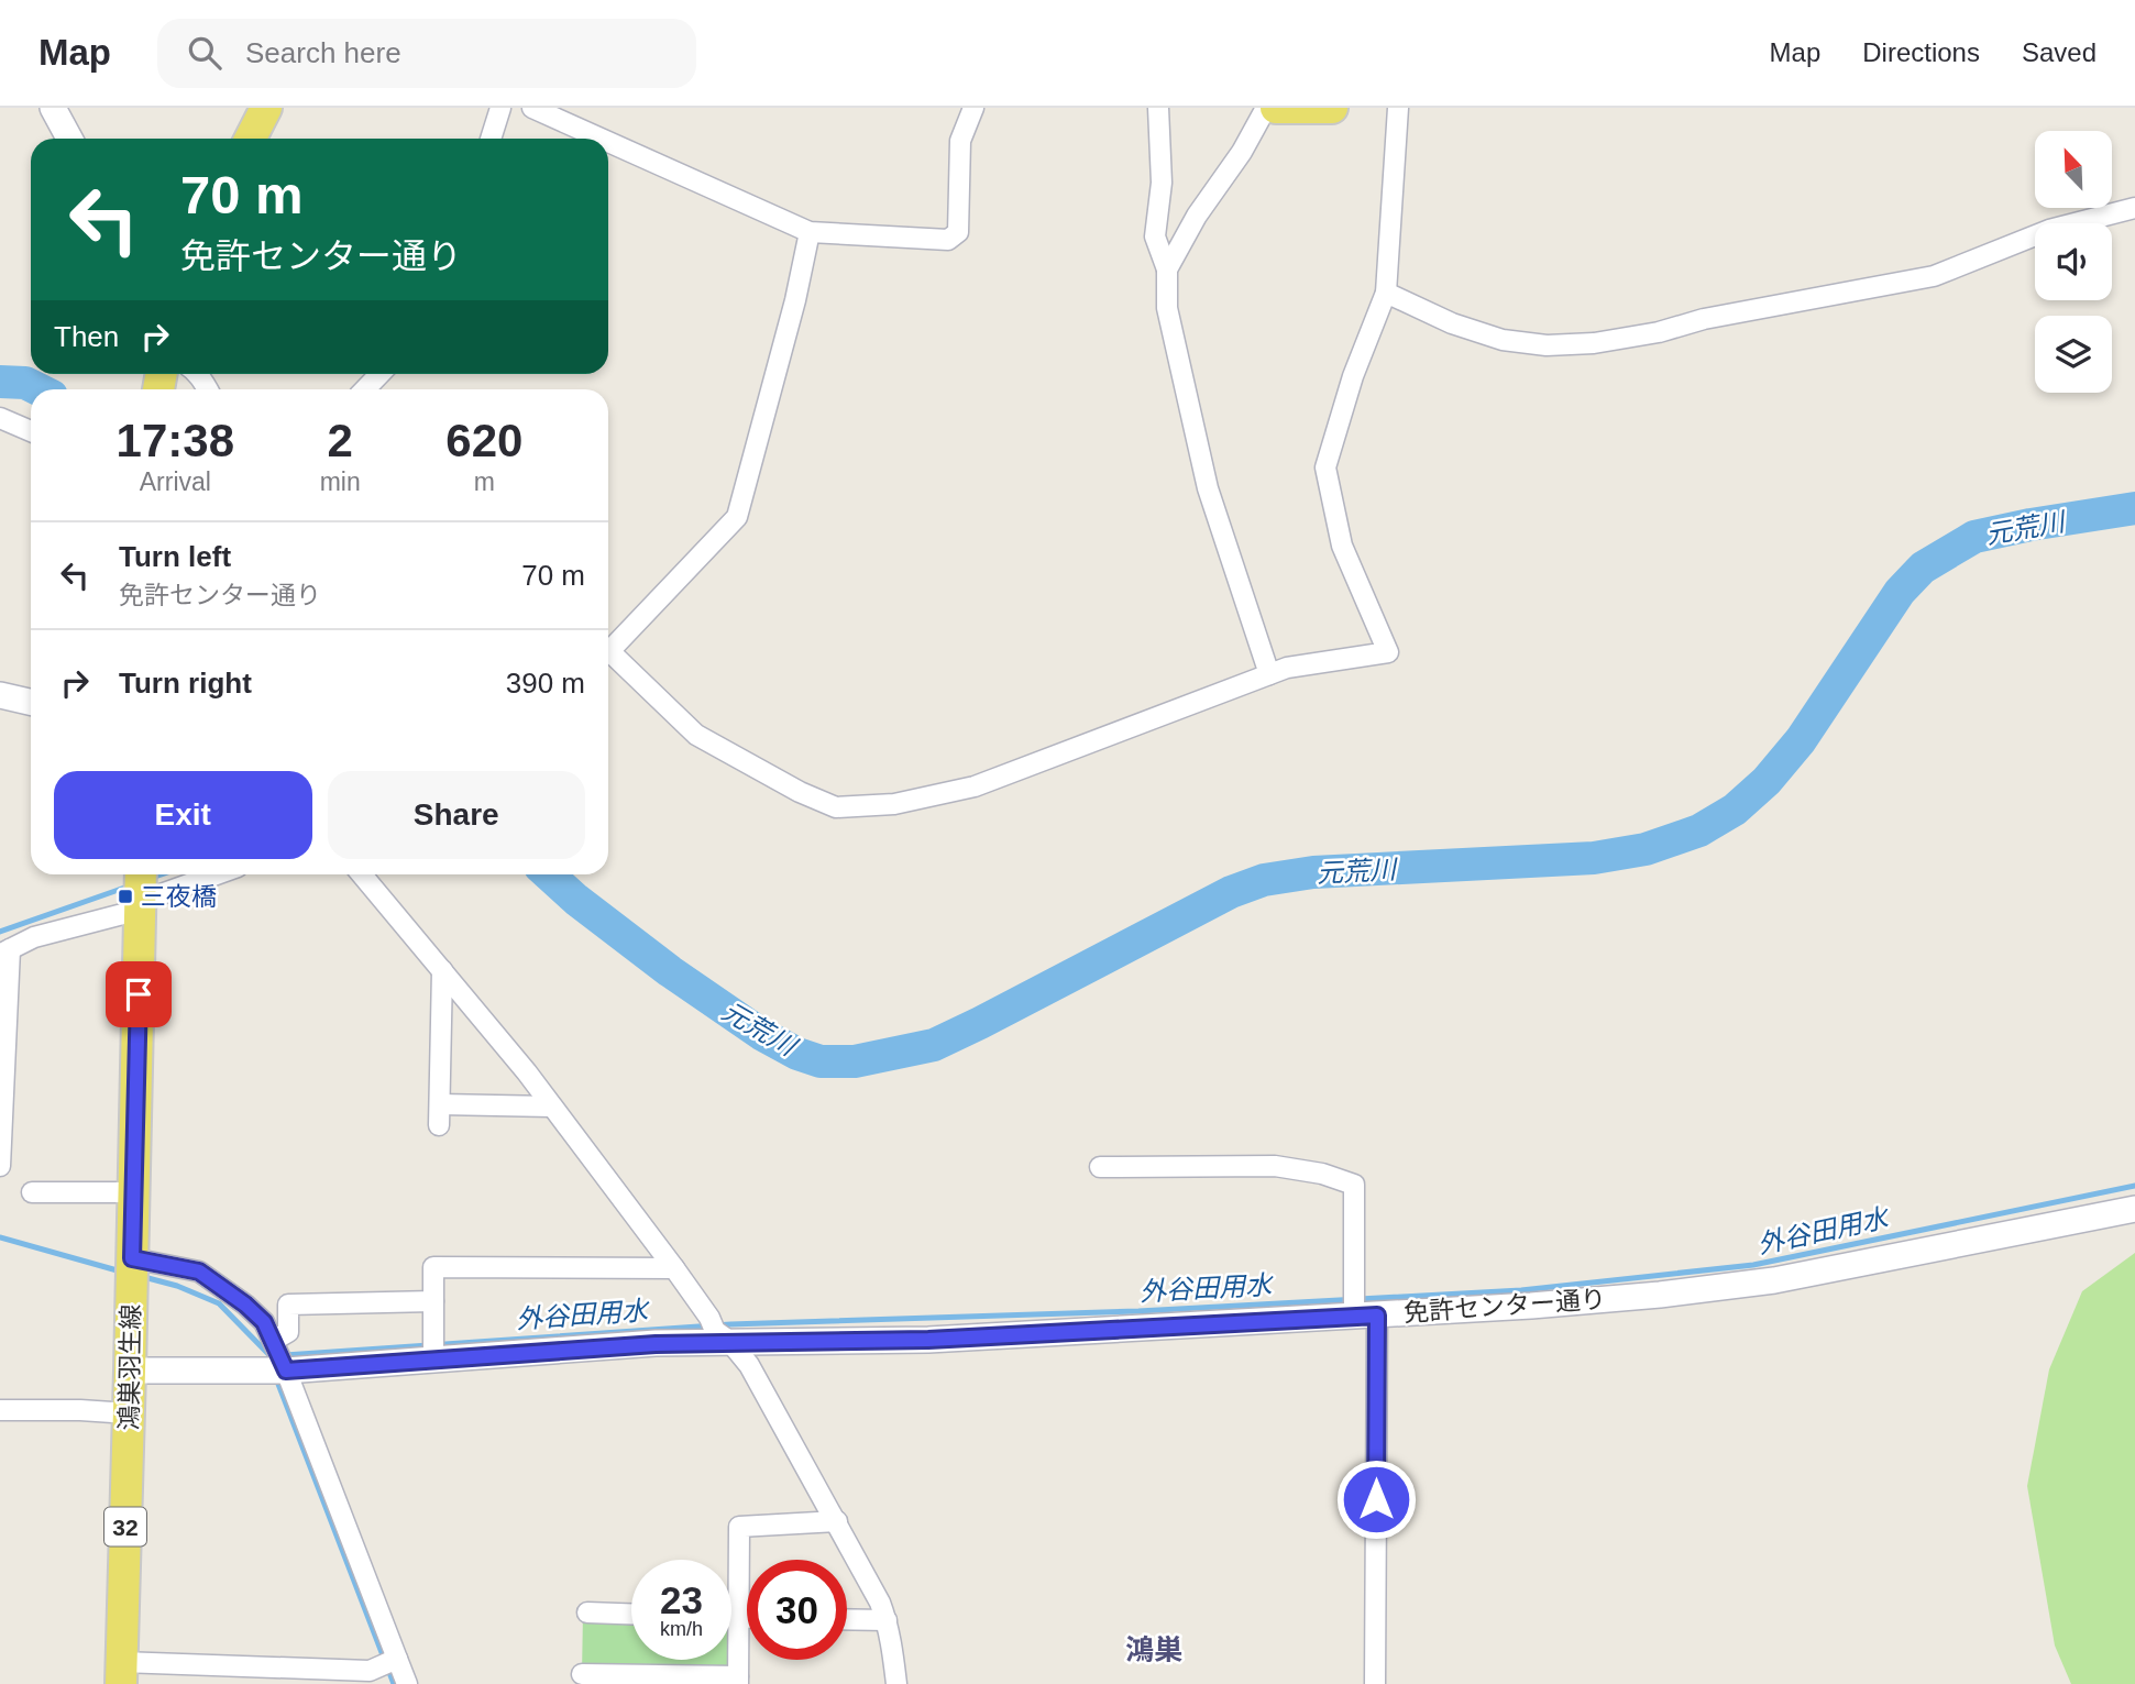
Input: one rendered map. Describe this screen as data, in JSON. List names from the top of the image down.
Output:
{
  "streets": {
    "main road": ["鴻巣羽生線", "32"],
    "street": ["免許センター通り"]
  },
  "crossings": [
    ["免許センター通り", "鴻巣羽生線"]
  ],
  "districts": ["鴻巣"],
  "water": ["元荒川", "外谷田用水"],
  "places": {
    "transit": ["三夜橋"]
  },
  "north": "top left",
  "page": {
    "header": "Map",
    "search": "Search here",
    "nav": ["Map", "Directions", "Saved"],
    "turn": ["70 m", "免許センター通り"],
    "then": "Then",
    "eta": [
      "17:38",
      "Arrival",
      "2",
      "min",
      "620",
      "m"
    ],
    "list": [
      {
        "name": "Turn left",
        "note": "免許センター通り",
        "value": "70 m"
      },
      {
        "name": "Turn right",
        "value": "390 m"
      }
    ],
    "buttons": ["Exit", "Share"],
    "speed": "23 km/h",
    "limit": "30"
  }
}
